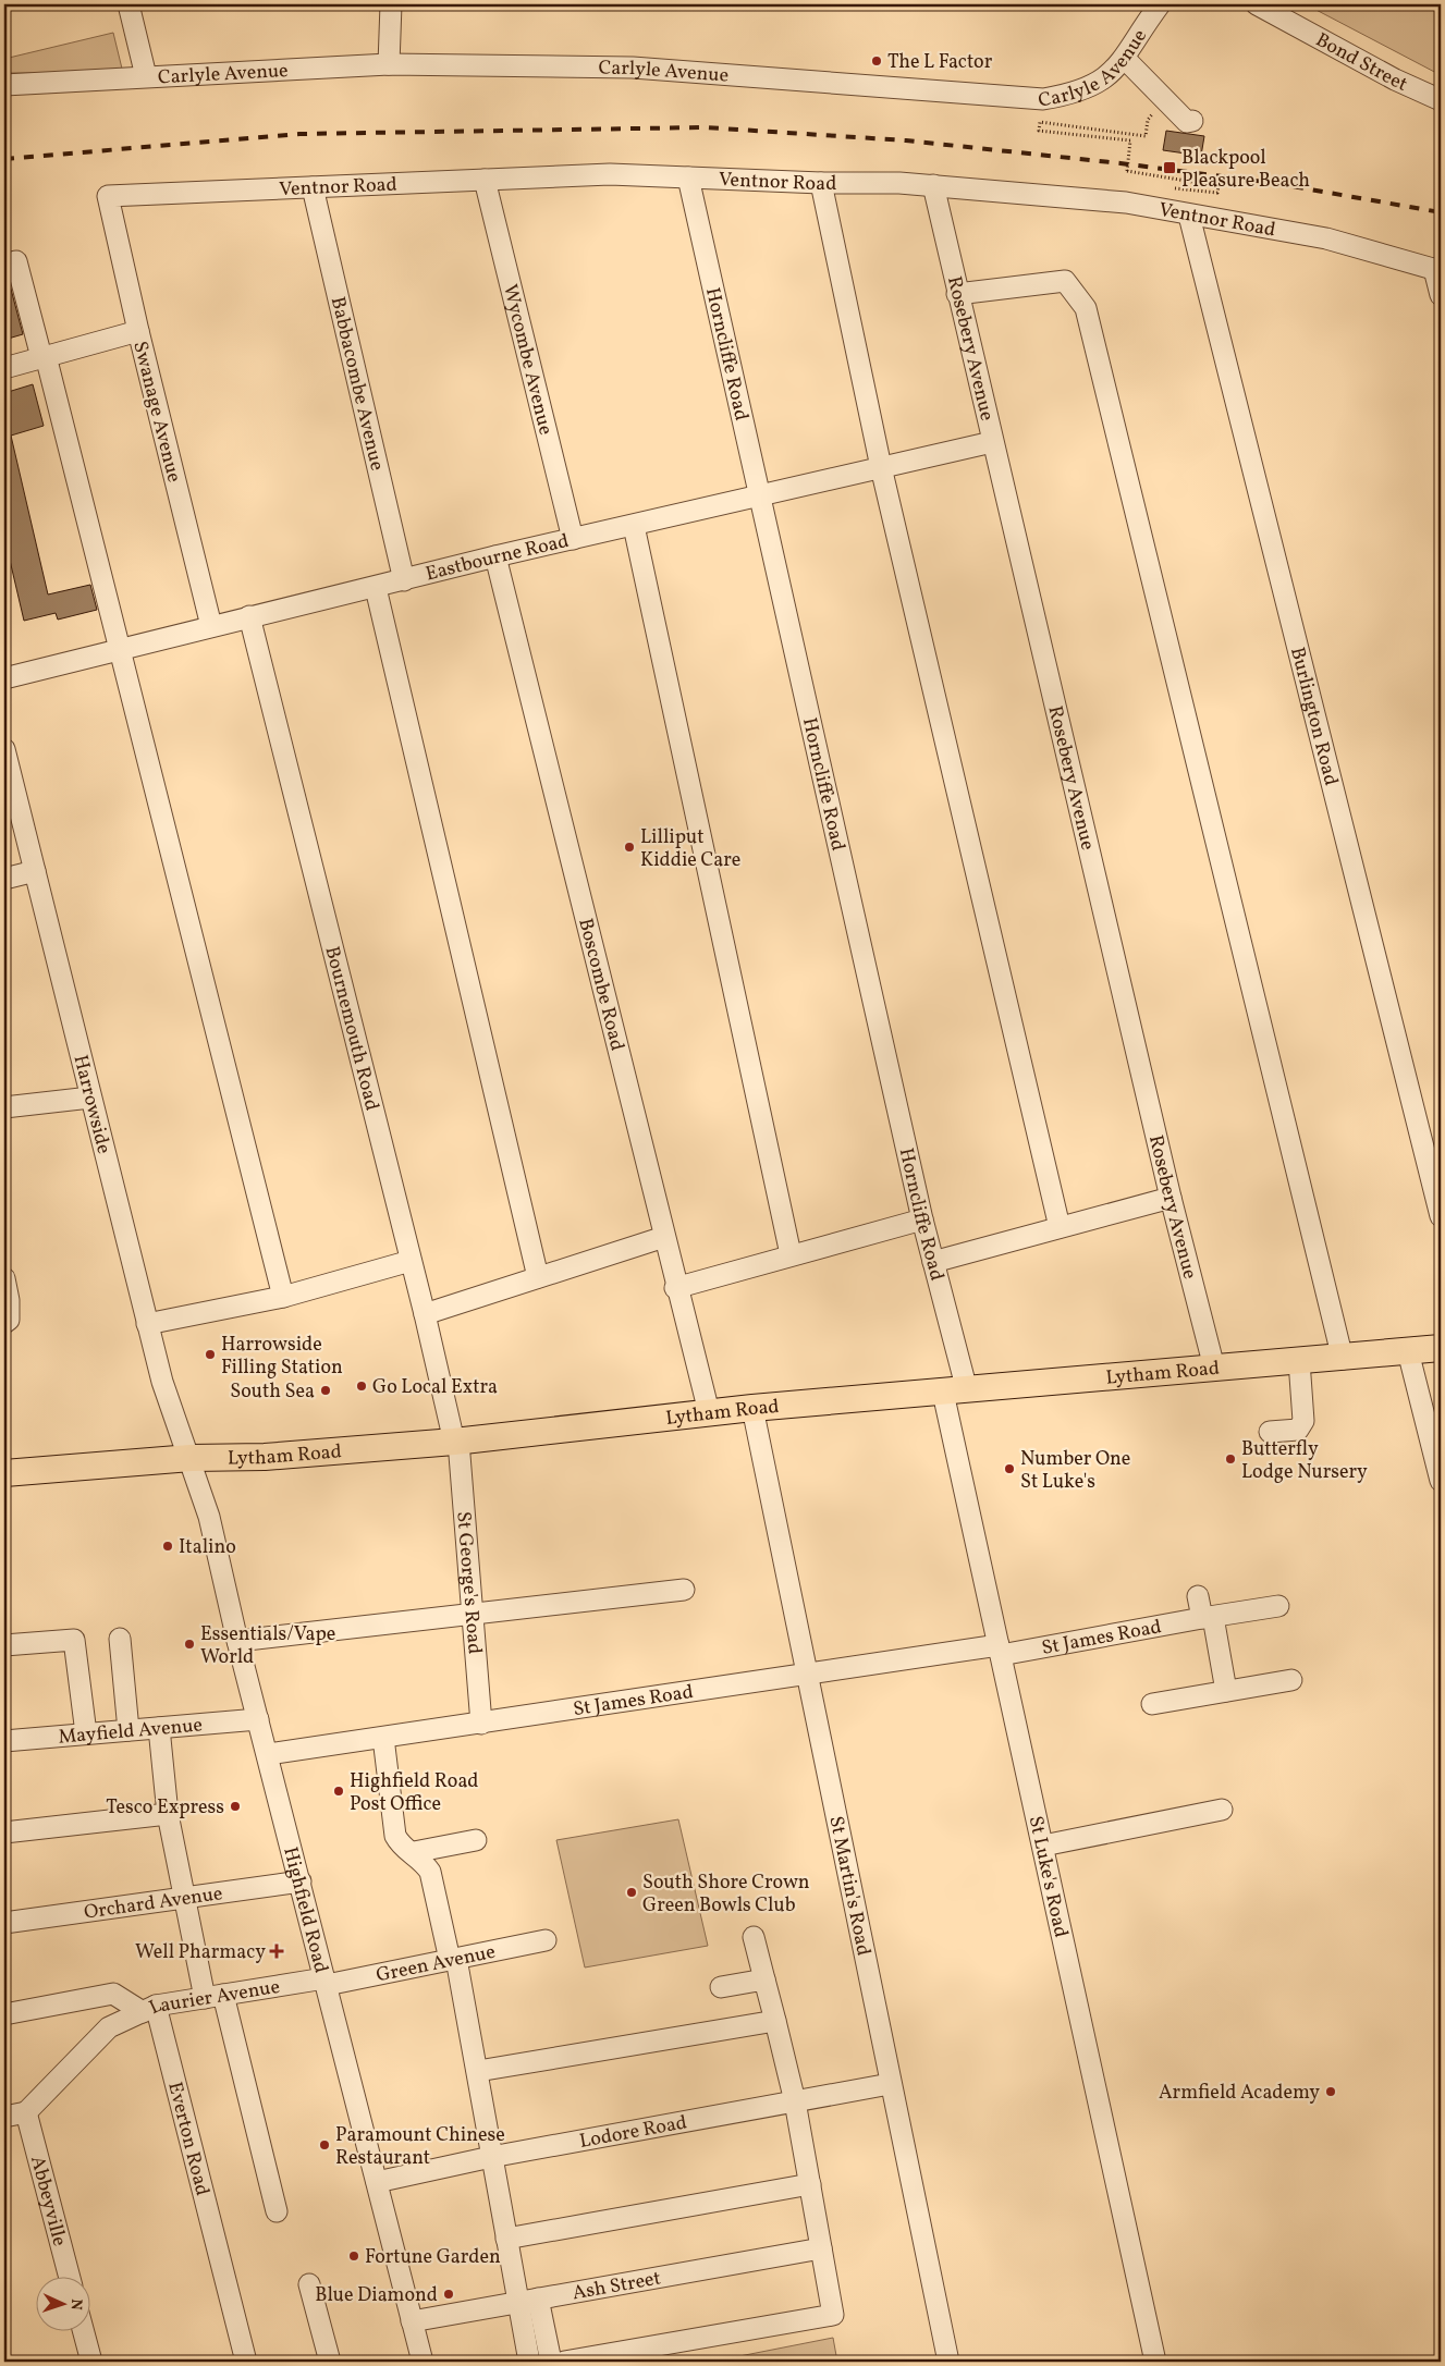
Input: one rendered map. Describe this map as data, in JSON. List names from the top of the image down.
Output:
{
  "streets": {
    "main road": ["Lytham Road"],
    "street": [
      "Carlyle Avenue",
      "Bond Street",
      "Ventnor Road",
      "Rosebery Avenue",
      "Horncliffe Road",
      "Wycombe Avenue",
      "Babbacombe Avenue",
      "Swanage Avenue",
      "Eastbourne Road",
      "Burlington Road",
      "Boscombe Road",
      "Bournemouth Road",
      "Harrowside",
      "St George's Road",
      "St James Road",
      "Mayfield Avenue",
      "St Luke's Road",
      "St Martin's Road",
      "Orchard Avenue",
      "Highfield Road",
      "Green Avenue",
      "Laurier Avenue",
      "Lodore Road",
      "Everton Road",
      "Abbeyville",
      "Ash Street"
    ]
  },
  "crossings": [
    ["Ventnor Road", "Rosebery Avenue"],
    ["Ventnor Road", "Horncliffe Road"],
    ["Ventnor Road", "Wycombe Avenue"],
    ["Ventnor Road", "Babbacombe Avenue"],
    ["Ventnor Road", "Swanage Avenue"],
    ["Ventnor Road", "Burlington Road"],
    ["Rosebery Avenue", "Eastbourne Road"],
    ["Rosebery Avenue", "Lytham Road"],
    ["Horncliffe Road", "Eastbourne Road"],
    ["Horncliffe Road", "Lytham Road"],
    ["Horncliffe Road", "St Luke's Road"],
    ["Wycombe Avenue", "Eastbourne Road"],
    ["Babbacombe Avenue", "Eastbourne Road"],
    ["Swanage Avenue", "Eastbourne Road"],
    ["Eastbourne Road", "Boscombe Road"],
    ["Eastbourne Road", "Bournemouth Road"],
    ["Boscombe Road", "Lytham Road"],
    ["Bournemouth Road", "Lytham Road"],
    ["Bournemouth Road", "St George's Road"],
    ["Harrowside", "Lytham Road"],
    ["Harrowside", "Highfield Road"],
    ["Lytham Road", "St George's Road"],
    ["Lytham Road", "St Luke's Road"],
    ["Lytham Road", "St Martin's Road"],
    ["Lytham Road", "Highfield Road"],
    ["St George's Road", "St James Road"],
    ["St James Road", "St Luke's Road"],
    ["St James Road", "St Martin's Road"],
    ["St James Road", "Highfield Road"],
    ["Mayfield Avenue", "Highfield Road"],
    ["St Martin's Road", "Lodore Road"],
    ["Orchard Avenue", "Highfield Road"],
    ["Highfield Road", "Green Avenue"],
    ["Highfield Road", "Laurier Avenue"],
    ["Highfield Road", "Lodore Road"],
    ["Highfield Road", "Ash Street"],
    ["Green Avenue", "Laurier Avenue"],
    ["Laurier Avenue", "Everton Road"],
    ["Laurier Avenue", "Abbeyville"]
  ],
  "places": {
    "other": [
      "The L Factor",
      "Lilliput Kiddie Care",
      "Harrowside Filling Station",
      "Go Local Extra",
      "South Sea",
      "Butterfly Lodge Nursery",
      "Number One St Luke's",
      "Italino",
      "Essentials/Vape World",
      "Highfield Road Post Office",
      "Tesco Express",
      "South Shore Crown Green Bowls Club",
      "Armfield Academy",
      "Paramount Chinese Restaurant",
      "Fortune Garden",
      "Blue Diamond"
    ],
    "transit": ["Blackpool Pleasure Beach"],
    "health": ["Well Pharmacy"]
  },
  "north": "right"
}
